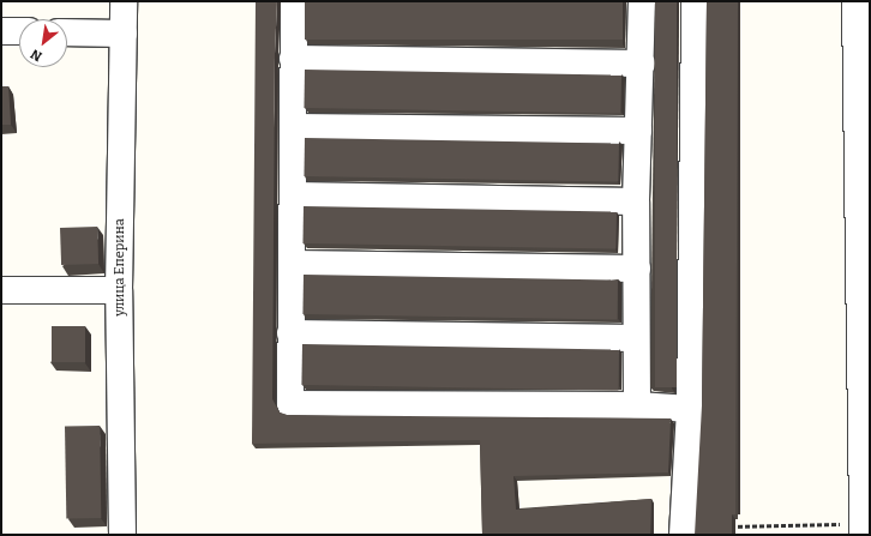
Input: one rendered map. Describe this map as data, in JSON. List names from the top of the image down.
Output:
{
  "streets": {
    "street": ["улица Еперина"]
  },
  "north": "bottom left"
}
